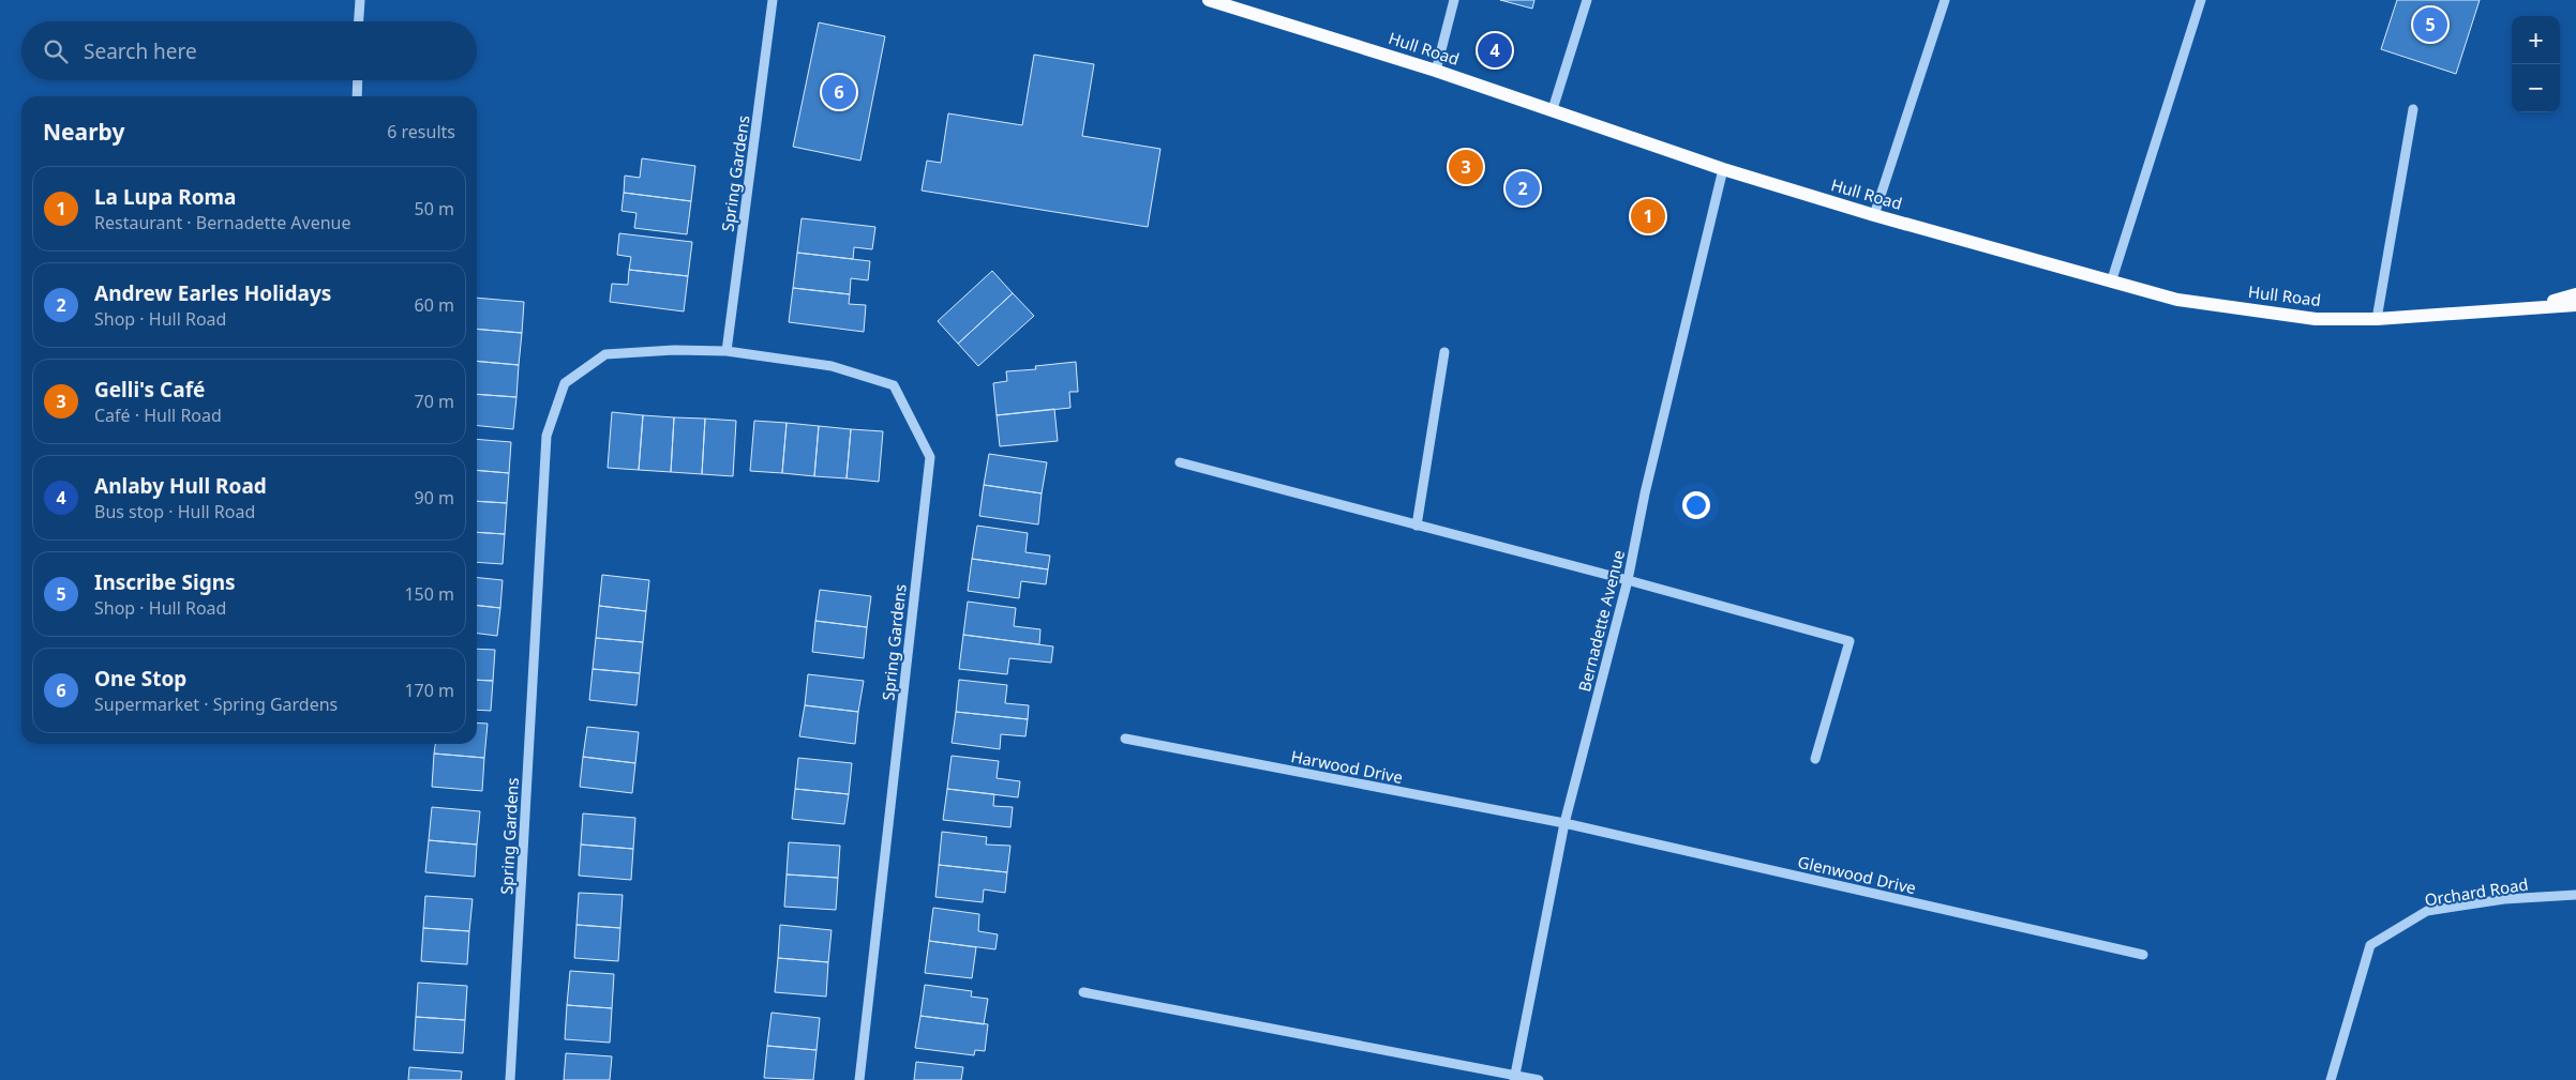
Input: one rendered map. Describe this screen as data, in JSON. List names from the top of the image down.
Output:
{
  "streets": {
    "main road": ["Hull Road"],
    "street": [
      "Spring Gardens",
      "Bernadette Avenue",
      "Harwood Drive",
      "Glenwood Drive",
      "Orchard Road"
    ]
  },
  "crossings": [
    ["Hull Road", "Bernadette Avenue"],
    ["Bernadette Avenue", "Harwood Drive"],
    ["Bernadette Avenue", "Glenwood Drive"],
    ["Harwood Drive", "Glenwood Drive"]
  ],
  "page": {
    "pins": [
      "5",
      "4",
      "6",
      "3",
      "2",
      "1"
    ],
    "map_buttons": ["+", "−"],
    "search": "Search here",
    "heading": ["Nearby", "6 results"],
    "list": [
      {
        "mark": "1",
        "name": "La Lupa Roma",
        "note": "Restaurant · Bernadette Avenue",
        "value": "50 m"
      },
      {
        "mark": "2",
        "name": "Andrew Earles Holidays",
        "note": "Shop · Hull Road",
        "value": "60 m"
      },
      {
        "mark": "3",
        "name": "Gelli's Café",
        "note": "Café · Hull Road",
        "value": "70 m"
      },
      {
        "mark": "4",
        "name": "Anlaby Hull Road",
        "note": "Bus stop · Hull Road",
        "value": "90 m"
      },
      {
        "mark": "5",
        "name": "Inscribe Signs",
        "note": "Shop · Hull Road",
        "value": "150 m"
      },
      {
        "mark": "6",
        "name": "One Stop",
        "note": "Supermarket · Spring Gardens",
        "value": "170 m"
      }
    ]
  }
}
